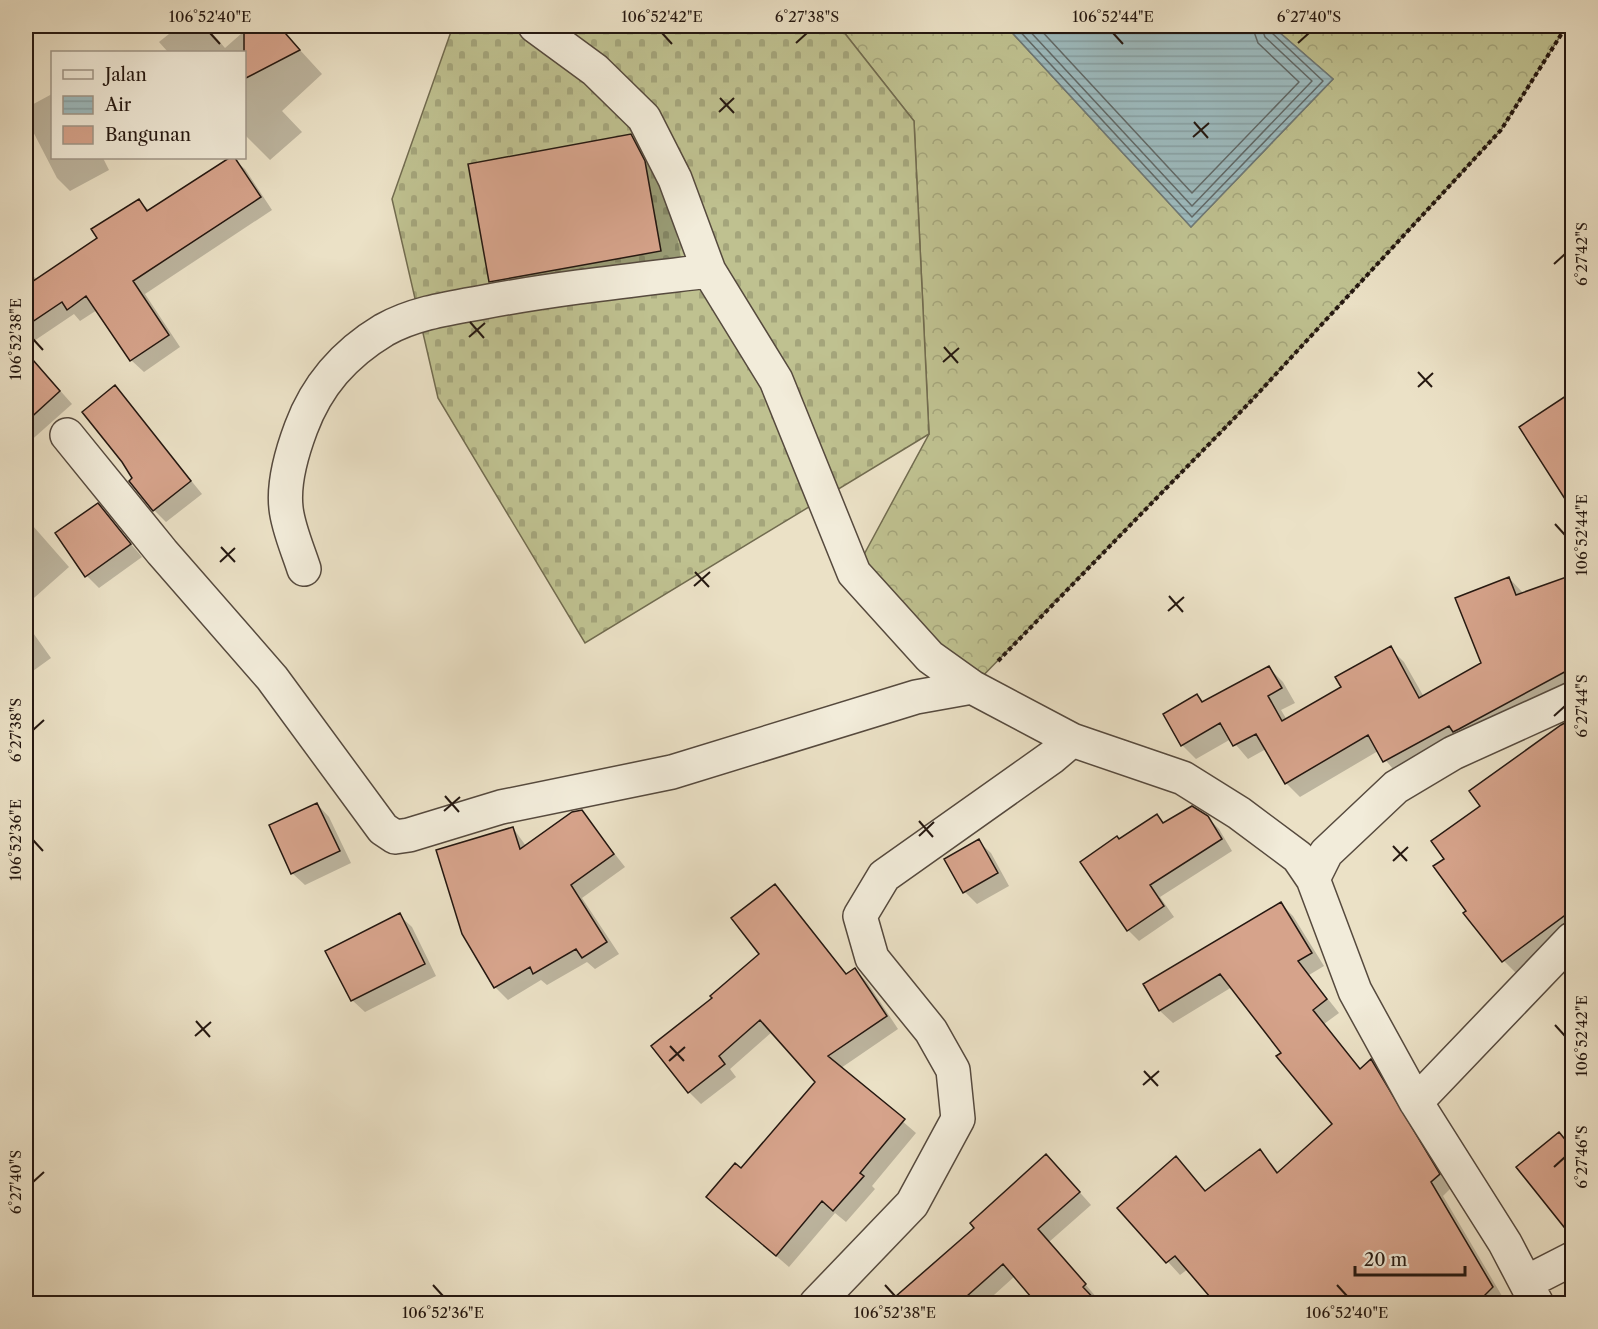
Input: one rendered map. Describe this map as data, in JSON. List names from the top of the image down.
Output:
{
  "legend": ["Jalan", "Air", "Bangunan"],
  "scale_bar": "20 m",
  "coordinates": [
    "106°52'40\"E",
    "106°52'42\"E",
    "6°27'38\"S",
    "106°52'44\"E",
    "6°27'40\"S",
    "6°27'42\"S",
    "106°52'38\"E",
    "6°27'44\"S",
    "106°52'36\"E",
    "6°27'46\"S"
  ]
}
